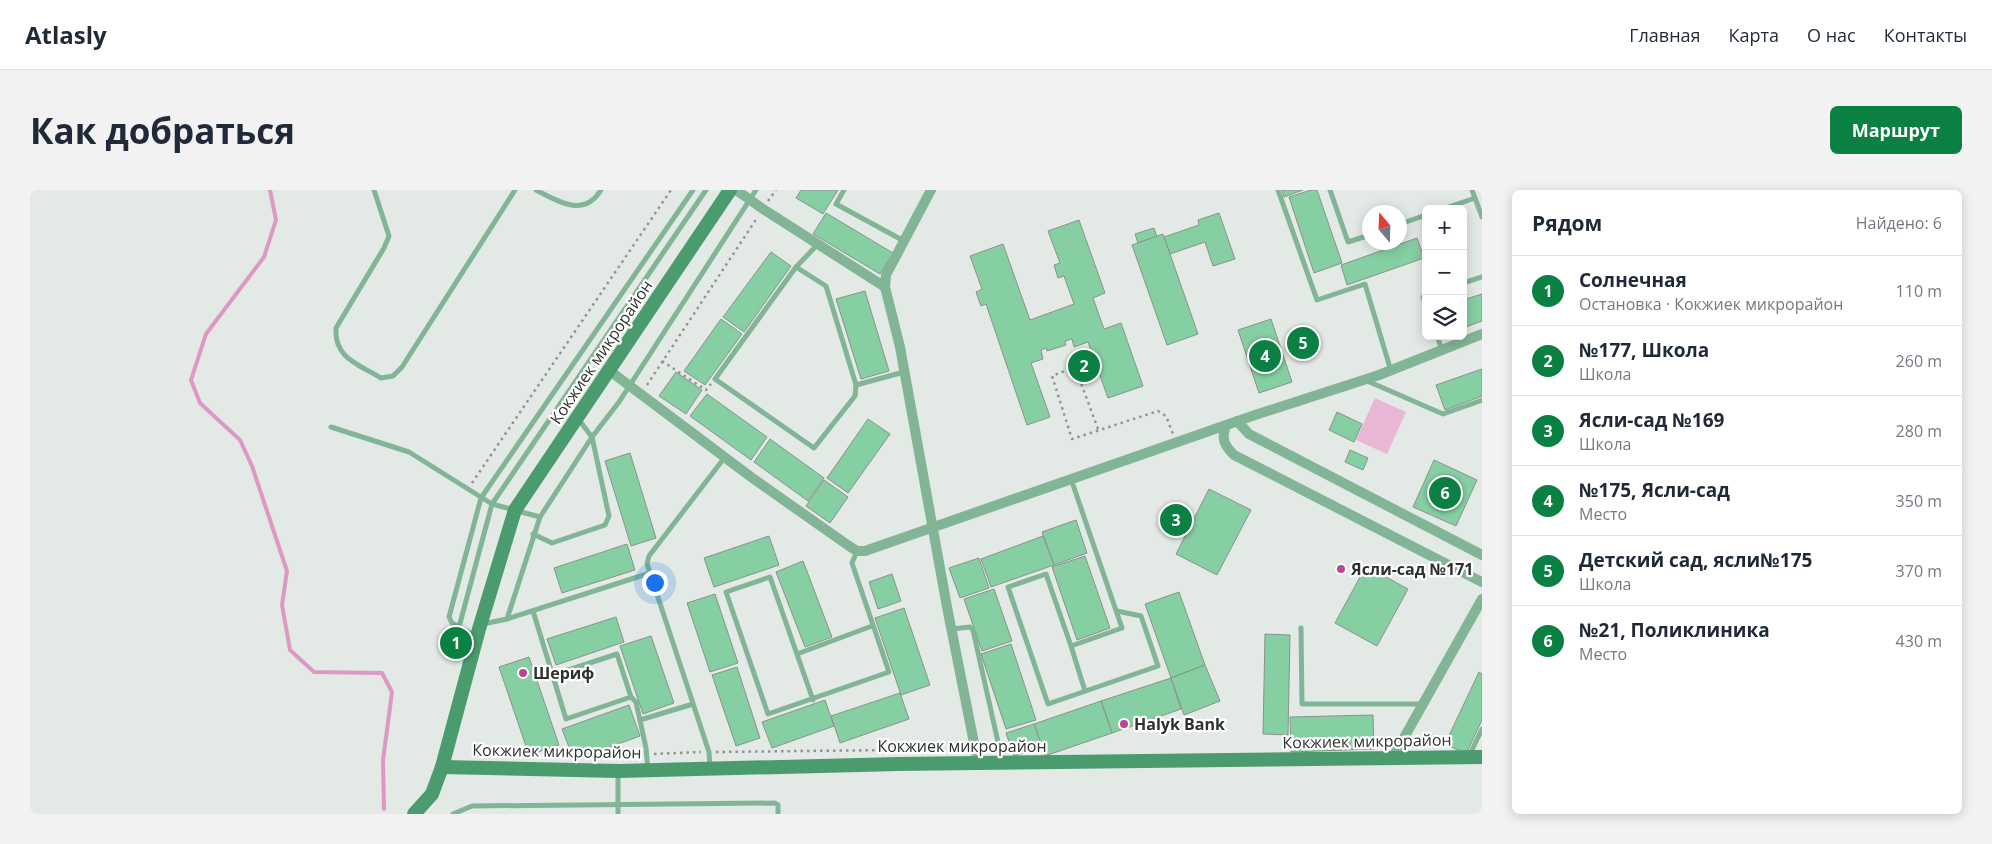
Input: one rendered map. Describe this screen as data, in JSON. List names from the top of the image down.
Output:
{
  "streets": {
    "street": ["Кокжиек микрорайон"]
  },
  "places": ["Ясли-сад №171", "Шериф", "Halyk Bank"],
  "north": "top",
  "page": {
    "header": "Atlasly",
    "nav": [
      "Главная",
      "Карта",
      "О нас",
      "Контакты"
    ],
    "buttons": "Маршрут",
    "title": "Как добраться",
    "heading": ["Рядом", "Найдено: 6"],
    "map_buttons": ["+", "−"],
    "list": [
      {
        "mark": "1",
        "name": "Солнечная",
        "note": "Остановка · Кокжиек микрорайон",
        "value": "110 m"
      },
      {
        "mark": "2",
        "name": "№177, Школа",
        "note": "Школа",
        "value": "260 m"
      },
      {
        "mark": "3",
        "name": "Ясли-сад №169",
        "note": "Школа",
        "value": "280 m"
      },
      {
        "mark": "4",
        "name": "№175, Ясли-сад",
        "note": "Место",
        "value": "350 m"
      },
      {
        "mark": "5",
        "name": "Детский сад, ясли№175",
        "note": "Школа",
        "value": "370 m"
      },
      {
        "mark": "6",
        "name": "№21, Поликлиника",
        "note": "Место",
        "value": "430 m"
      }
    ],
    "pins": [
      "5",
      "4",
      "2",
      "6",
      "3",
      "1"
    ]
  }
}
